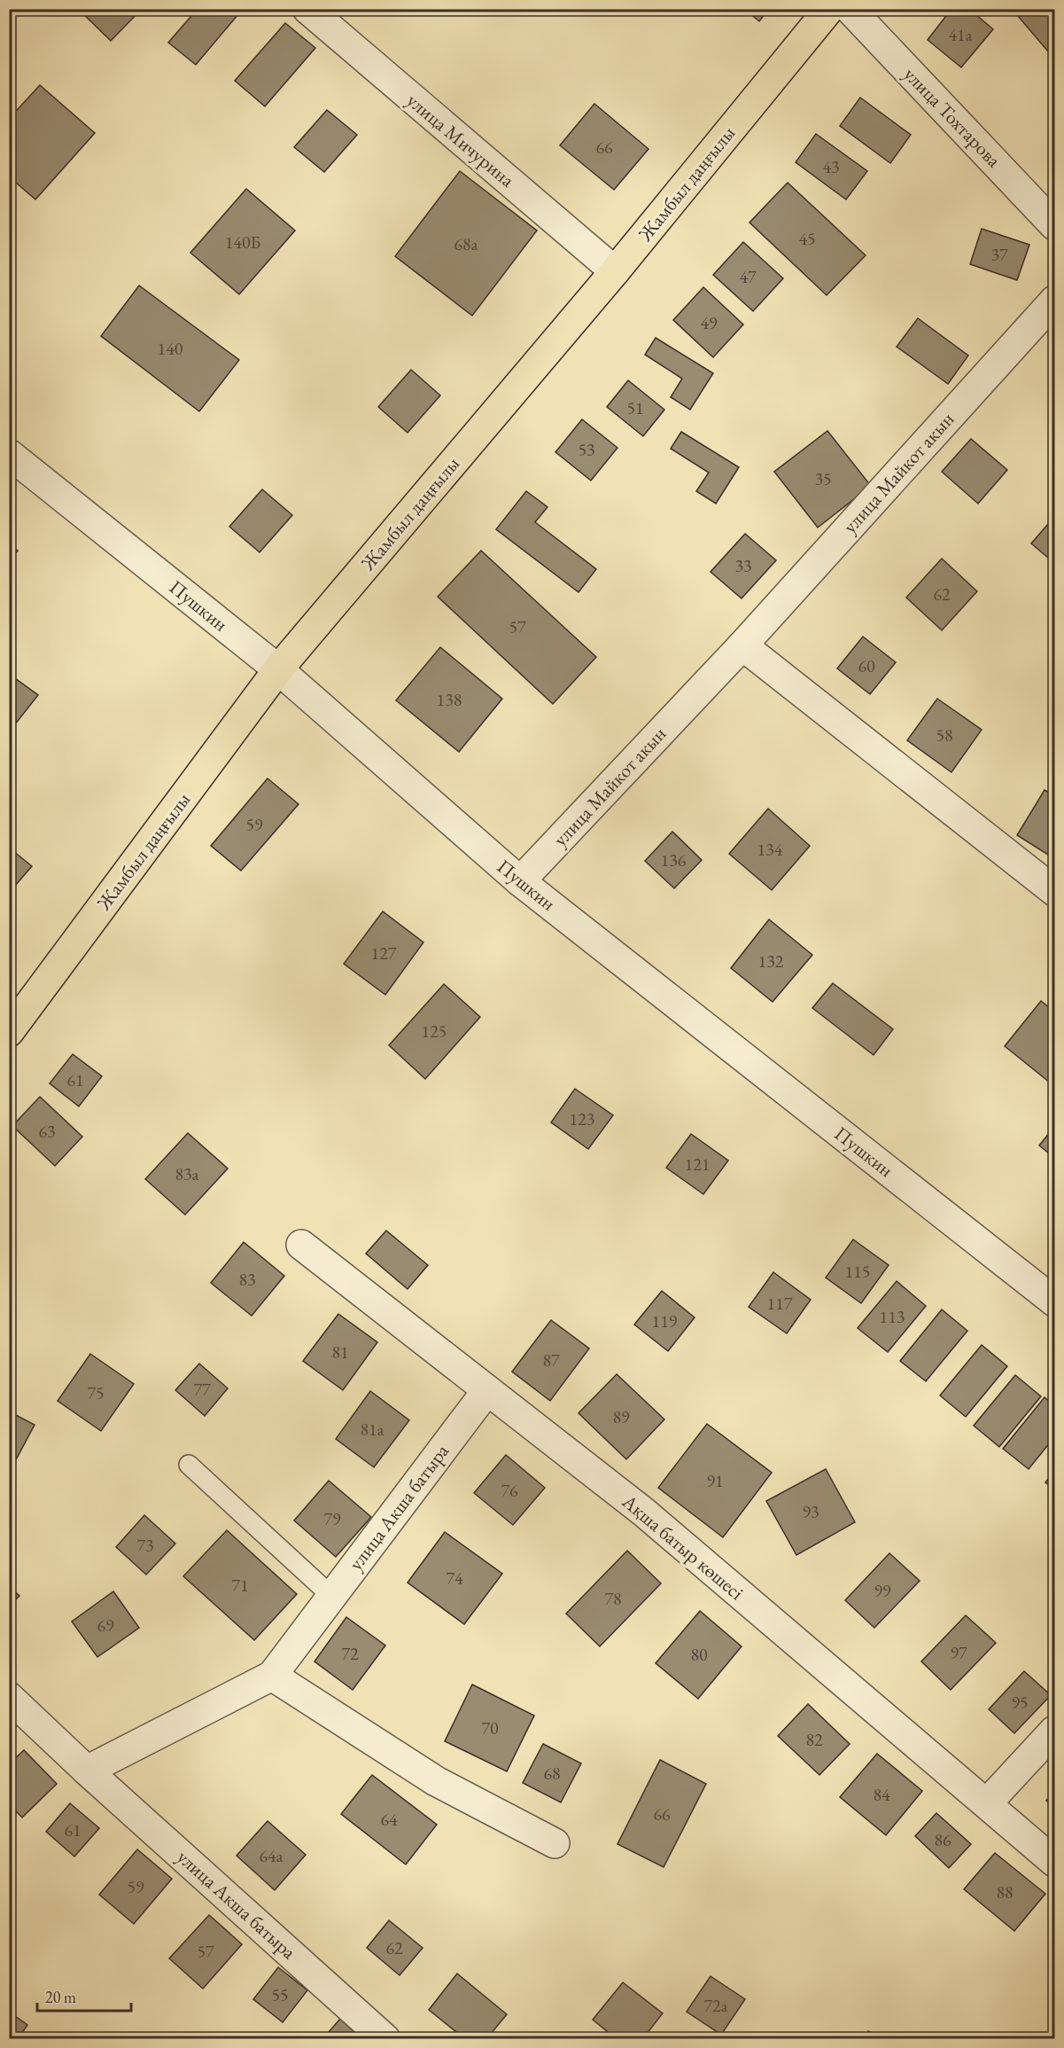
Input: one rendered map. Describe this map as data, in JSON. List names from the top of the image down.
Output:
{
  "streets": {
    "main road": ["Жамбыл даңғылы"],
    "street": [
      "улица Тохтарова",
      "улица Мичурина",
      "улица Майкот акын",
      "Пушкин",
      "улица Акша батыра",
      "Ақша батыр көшесі"
    ]
  },
  "crossings": [
    ["улица Мичурина", "Жамбыл даңғылы"],
    ["Жамбыл даңғылы", "Пушкин"],
    ["улица Майкот акын", "Пушкин"],
    ["улица Акша батыра", "Ақша батыр көшесі"]
  ],
  "house_numbers": [
    "41а",
    "66",
    "43",
    "45",
    "140Б",
    "68а",
    "37",
    "47",
    "49",
    "140",
    "51",
    "53",
    "35",
    "33",
    "62",
    "57",
    "60",
    "138",
    "58",
    "59",
    "134",
    "136",
    "127",
    "132",
    "125",
    "61",
    "123",
    "63",
    "121",
    "83а",
    "115",
    "83",
    "117",
    "113",
    "119",
    "81",
    "87",
    "77",
    "75",
    "89",
    "81а",
    "91",
    "76",
    "93",
    "79",
    "73",
    "74",
    "71",
    "99",
    "78",
    "69",
    "97",
    "72",
    "80",
    "95",
    "70",
    "82",
    "68",
    "84",
    "66",
    "64",
    "61",
    "86",
    "64а",
    "59",
    "88",
    "62",
    "57",
    "55",
    "72а"
  ],
  "scale_bar": "20 m"
}
